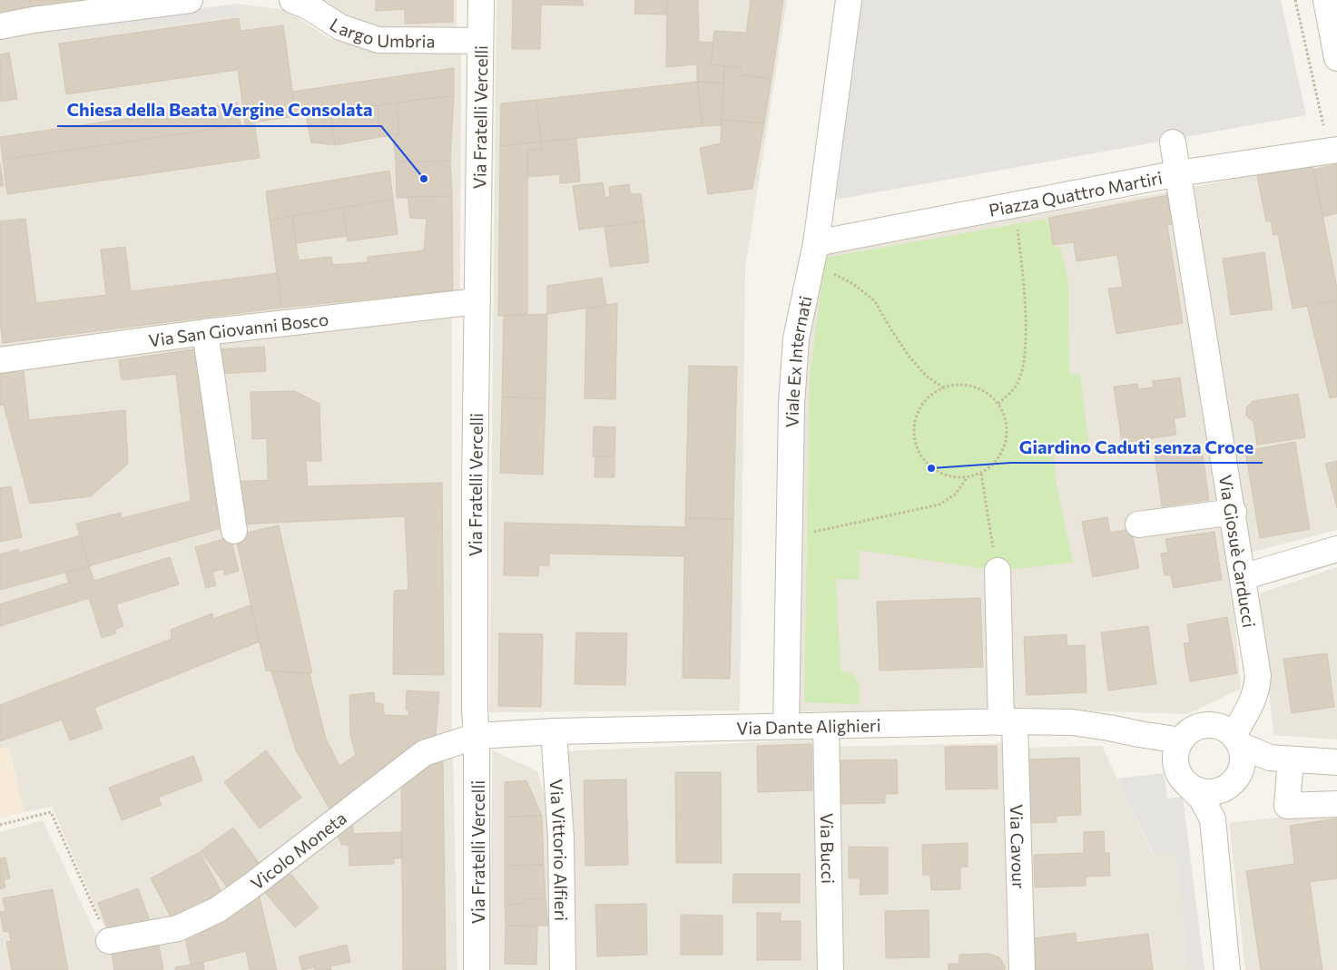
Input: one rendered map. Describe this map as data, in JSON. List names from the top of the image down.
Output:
{
  "streets": {
    "street": [
      "Largo Umbria",
      "Via Fratelli Vercelli",
      "Piazza Quattro Martiri",
      "Via San Giovanni Bosco",
      "Viale Ex Internati",
      "Via Giosuè Carducci",
      "Via Dante Alighieri",
      "Via Cavour",
      "Via Bucci",
      "Vicolo Moneta",
      "Via Vittorio Alfieri"
    ]
  },
  "crossings": [
    ["Largo Umbria", "Via Fratelli Vercelli"],
    ["Via Fratelli Vercelli", "Via San Giovanni Bosco"],
    ["Via Fratelli Vercelli", "Via Dante Alighieri"],
    ["Via Fratelli Vercelli", "Vicolo Moneta"],
    ["Piazza Quattro Martiri", "Viale Ex Internati"],
    ["Piazza Quattro Martiri", "Via Giosuè Carducci"],
    ["Viale Ex Internati", "Via Dante Alighieri"],
    ["Via Giosuè Carducci", "Via Dante Alighieri"],
    ["Via Dante Alighieri", "Via Cavour"],
    ["Via Dante Alighieri", "Via Bucci"],
    ["Via Dante Alighieri", "Vicolo Moneta"],
    ["Via Dante Alighieri", "Via Vittorio Alfieri"]
  ],
  "places": ["Chiesa della Beata Vergine Consolata", "Giardino Caduti senza Croce"]
}
